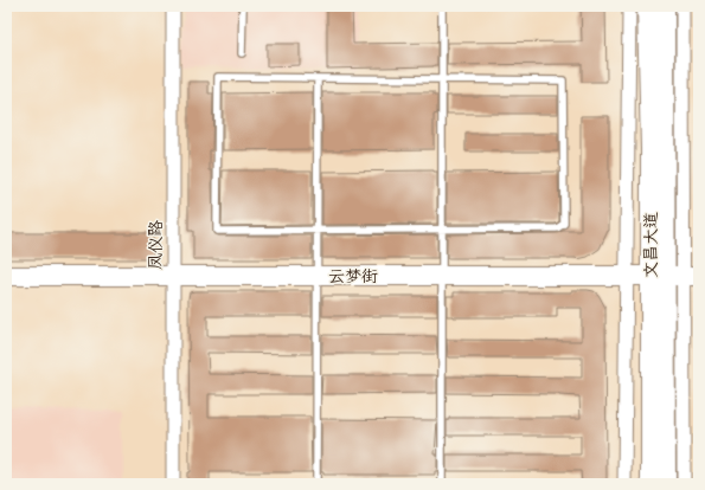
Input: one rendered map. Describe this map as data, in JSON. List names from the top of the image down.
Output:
{
  "streets": {
    "main road": ["文昌大道", "云梦街"],
    "street": ["凤仪路"]
  },
  "crossings": [
    ["凤仪路", "云梦街"],
    ["文昌大道", "云梦街"]
  ]
}
